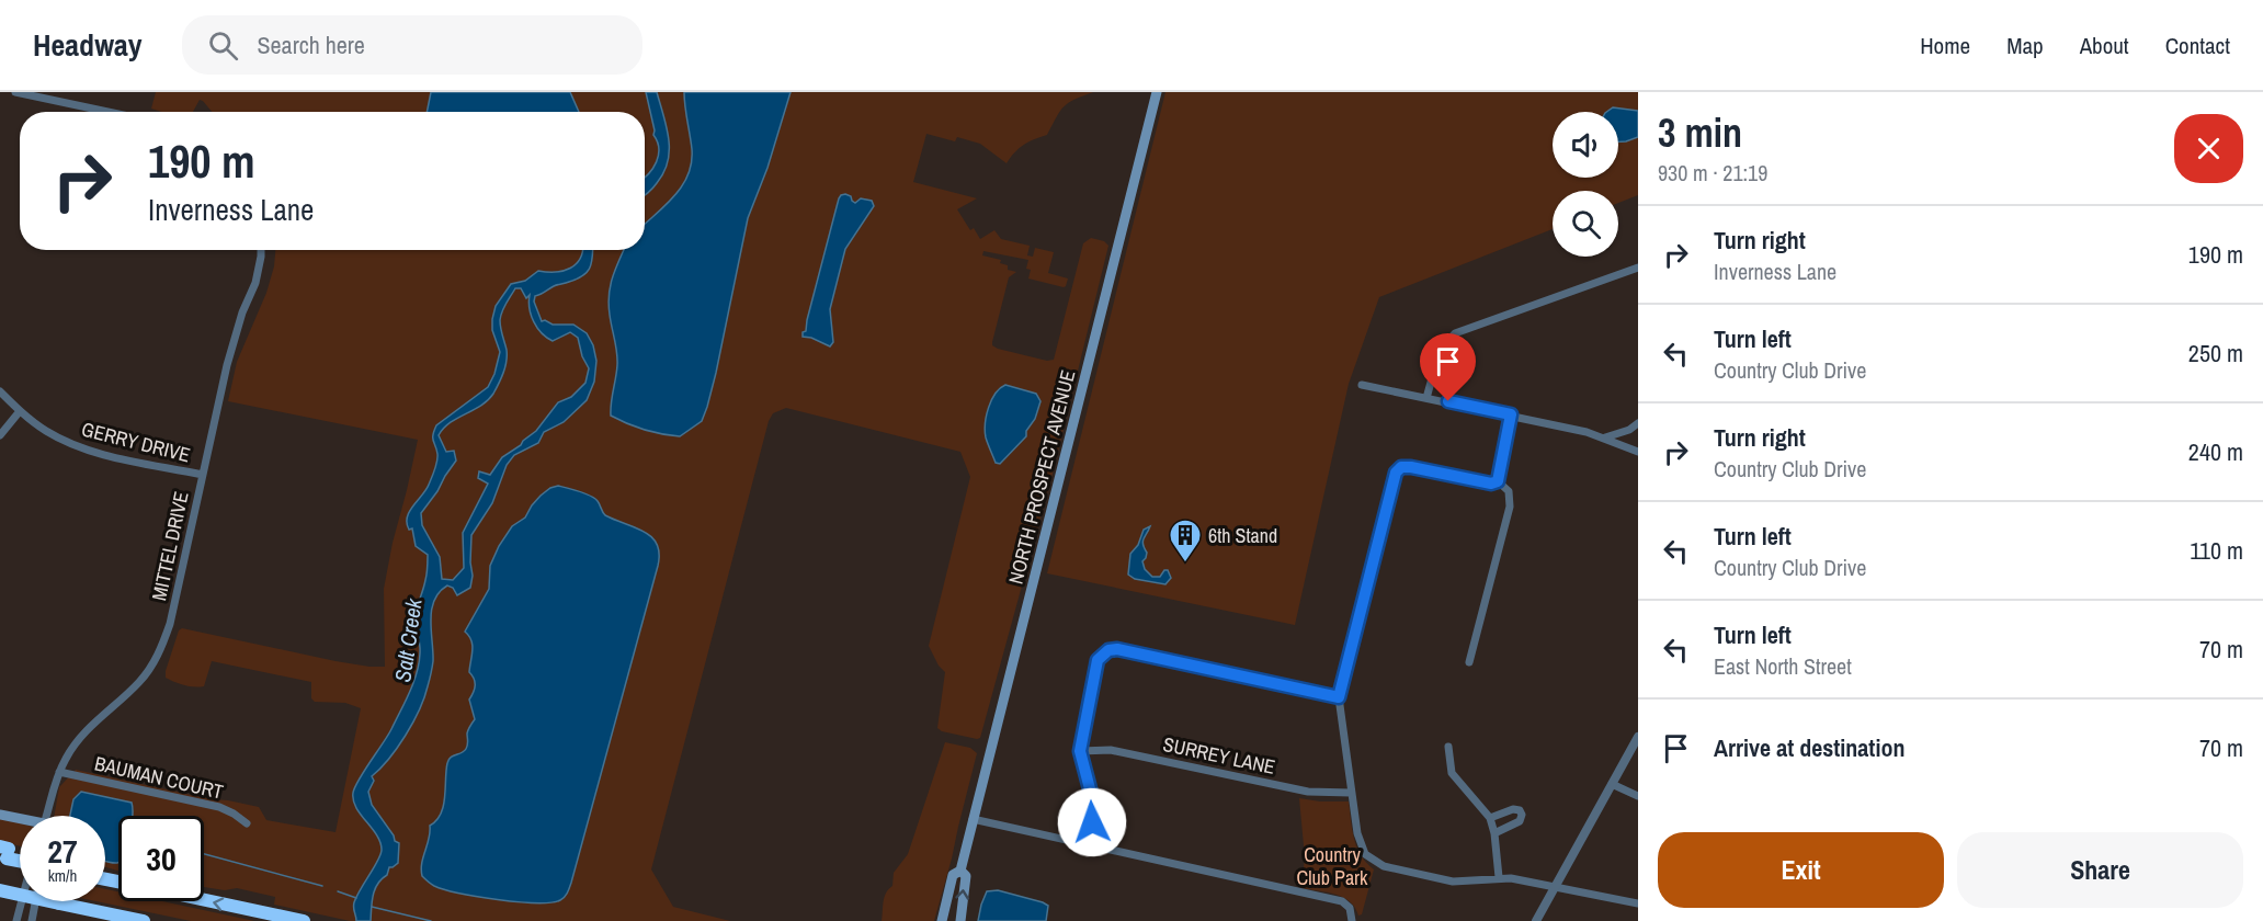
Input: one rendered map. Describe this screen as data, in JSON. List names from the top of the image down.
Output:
{
  "streets": {
    "main road": ["NORTH PROSPECT AVENUE"],
    "street": [
      "GERRY DRIVE",
      "MITTEL DRIVE",
      "SURREY LANE",
      "BAUMAN COURT"
    ]
  },
  "crossings": [
    ["GERRY DRIVE", "MITTEL DRIVE"],
    ["MITTEL DRIVE", "BAUMAN COURT"]
  ],
  "water": ["Salt Creek"],
  "parks": ["Country Club Park"],
  "places": {
    "building": ["6th Stand"]
  },
  "page": {
    "header": "Headway",
    "search": "Search here",
    "nav": [
      "Home",
      "Map",
      "About",
      "Contact"
    ],
    "heading": ["3 min", "930 m · 21:19"],
    "turn": ["190 m", "Inverness Lane"],
    "list": [
      {
        "name": "Turn right",
        "note": "Inverness Lane",
        "value": "190 m"
      },
      {
        "name": "Turn left",
        "note": "Country Club Drive",
        "value": "250 m"
      },
      {
        "name": "Turn right",
        "note": "Country Club Drive",
        "value": "240 m"
      },
      {
        "name": "Turn left",
        "note": "Country Club Drive",
        "value": "110 m"
      },
      {
        "name": "Turn left",
        "note": "East North Street",
        "value": "70 m"
      },
      {
        "name": "Arrive at destination",
        "value": "70 m"
      }
    ],
    "speed": "27 km/h",
    "limit": "30",
    "buttons": ["Exit", "Share"]
  }
}
